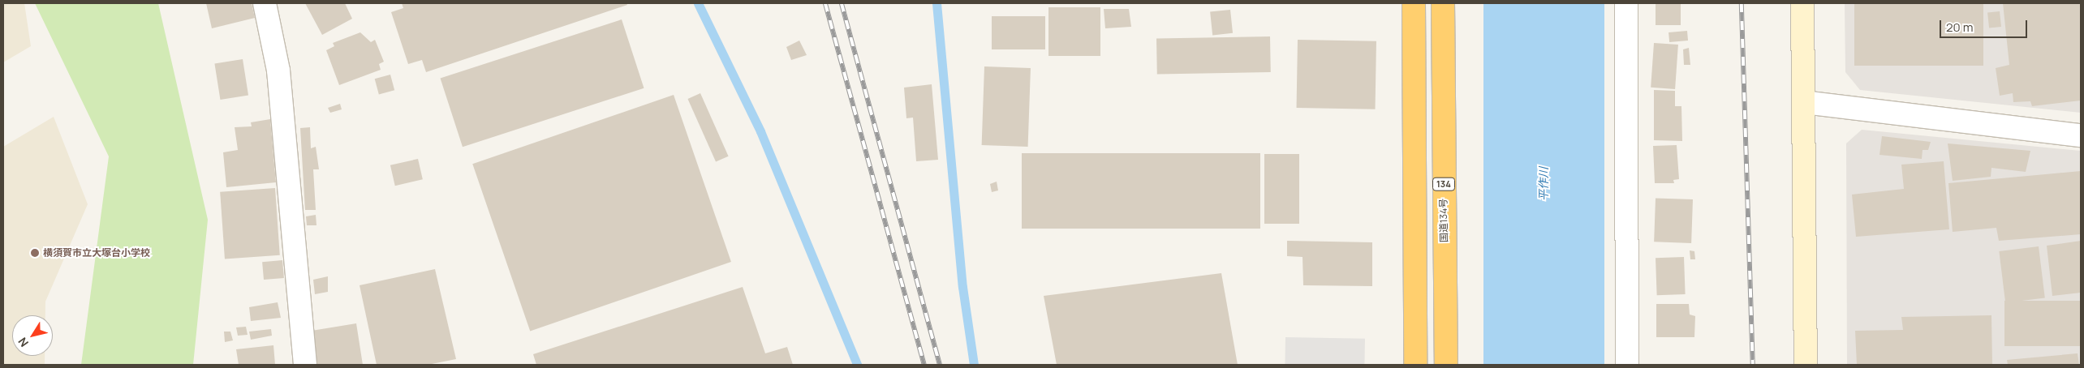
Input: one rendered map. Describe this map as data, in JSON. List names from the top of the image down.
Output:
{
  "streets": {
    "highway": ["134", "国道134号"]
  },
  "water": ["平作川"],
  "places": ["横須賀市立大塚台小学校"],
  "scale_bar": "20 m",
  "north": "bottom left"
}
